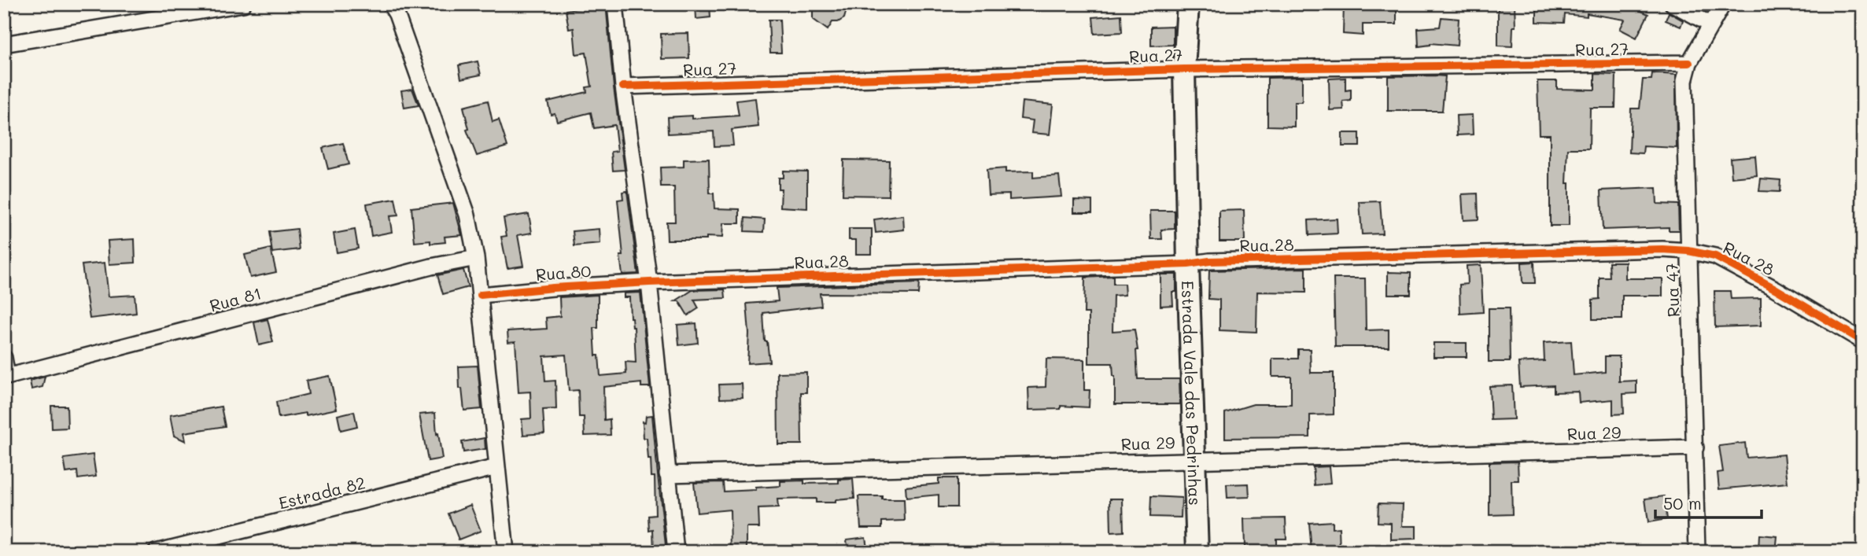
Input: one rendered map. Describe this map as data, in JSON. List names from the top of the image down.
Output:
{
  "streets": {
    "main road": ["Estrada Vale das Pedrinhas"],
    "street": [
      "Rua 27",
      "Rua 28",
      "Rua 80",
      "Rua 47",
      "Rua 81",
      "Rua 29",
      "Estrada 82"
    ]
  },
  "crossings": [
    ["Rua 27", "Rua 47"],
    ["Rua 27", "Estrada Vale das Pedrinhas"],
    ["Rua 28", "Rua 80"],
    ["Rua 28", "Rua 47"],
    ["Rua 28", "Estrada Vale das Pedrinhas"],
    ["Rua 47", "Rua 29"],
    ["Estrada Vale das Pedrinhas", "Rua 29"]
  ],
  "scale_bar": "50 m"
}
